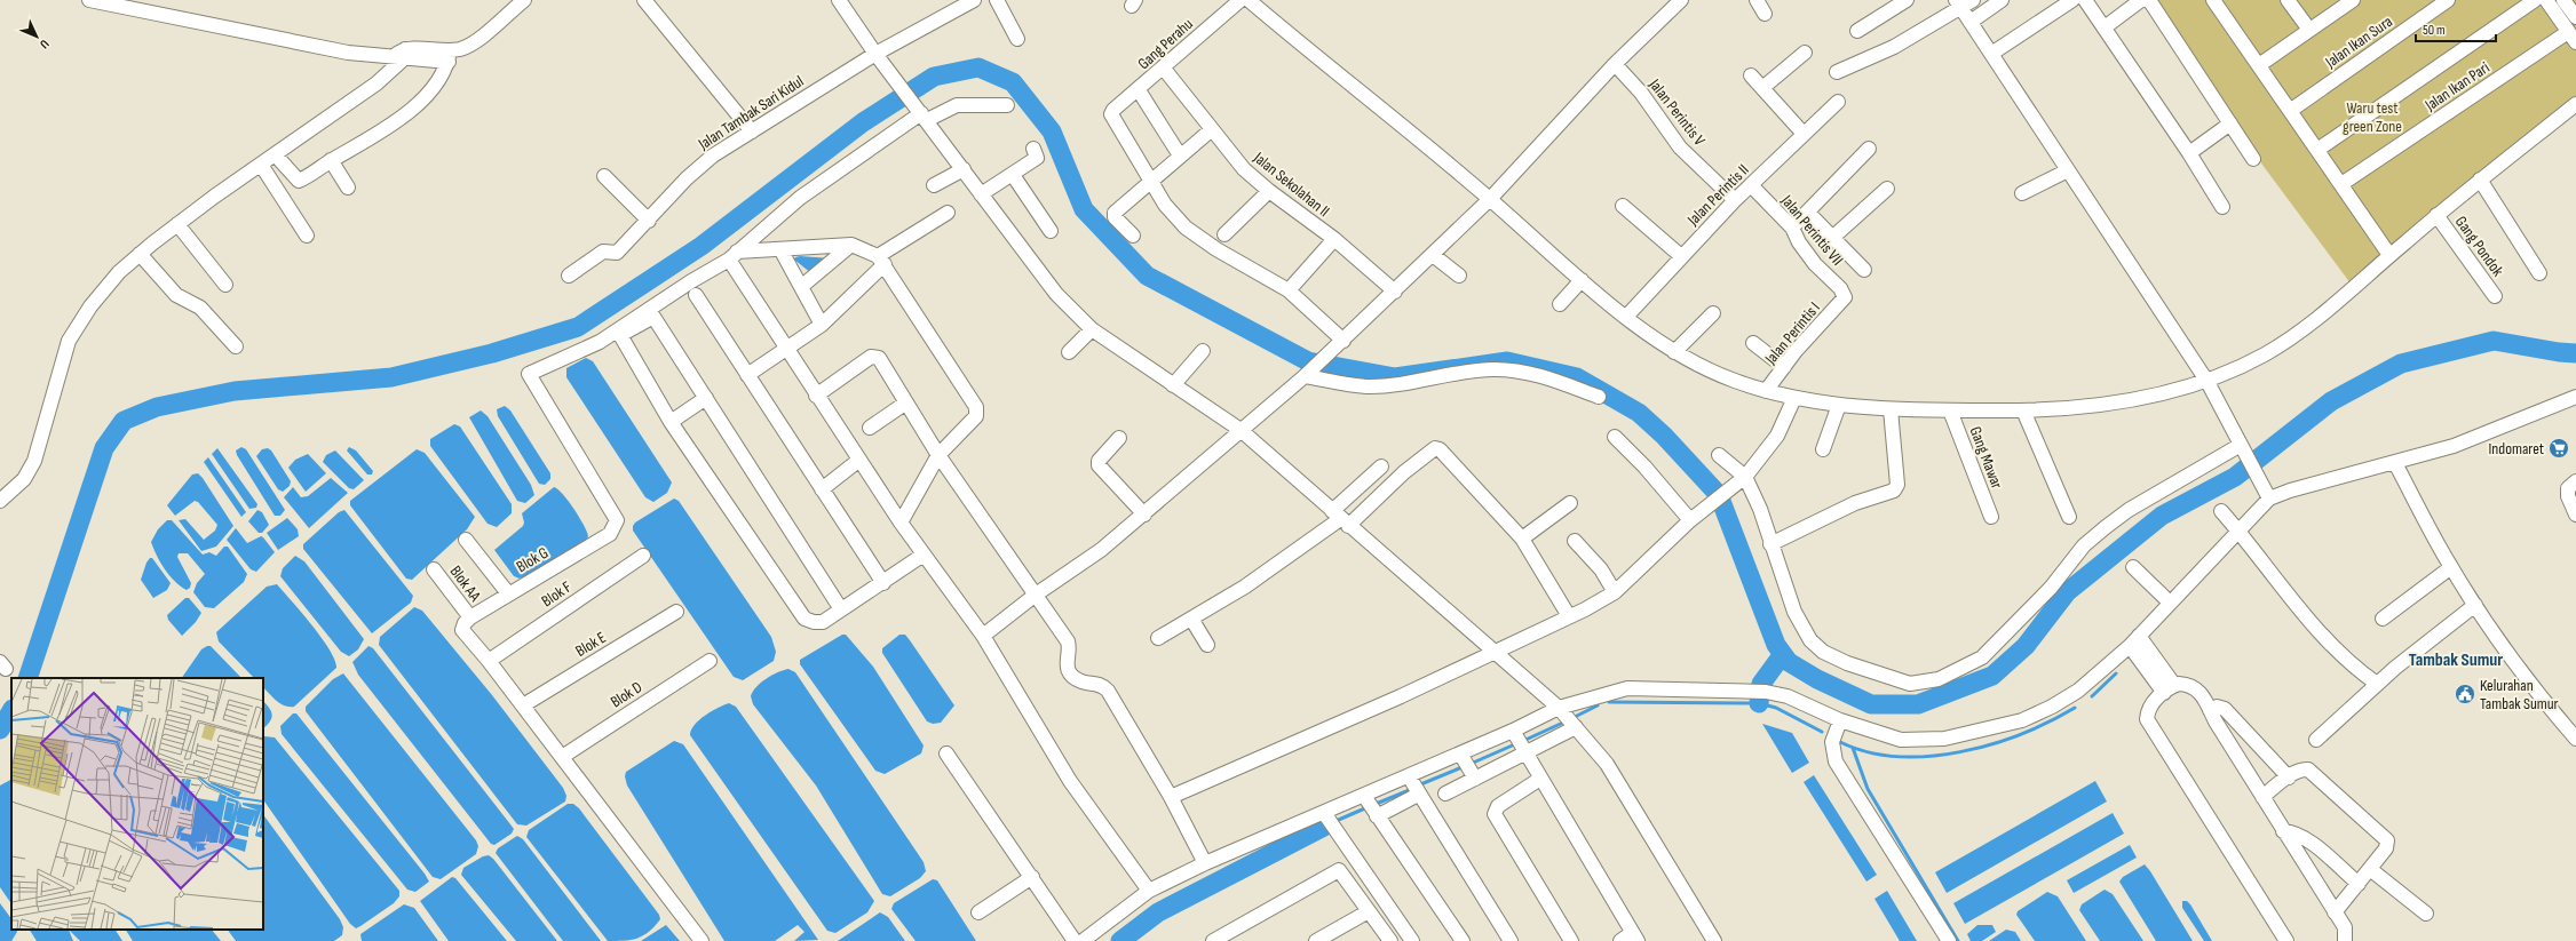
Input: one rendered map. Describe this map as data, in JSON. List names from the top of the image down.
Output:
{
  "streets": {
    "street": [
      "Jalan Ikan Sura",
      "Gang Perahu",
      "Jalan Ikan Pari",
      "Jalan Tambak Sari Kidul",
      "Jalan Perintis V",
      "Jalan Sekolahan II",
      "Jalan Perintis II",
      "Jalan Perintis VII",
      "Gang Pondok",
      "Jalan Perintis I",
      "Gang Mawar",
      "Blok G",
      "Blok AA",
      "Blok F",
      "Blok E",
      "Blok D"
    ]
  },
  "crossings": [
    ["Gang Perahu", "Jalan Sekolahan II"],
    ["Jalan Perintis V", "Jalan Perintis II"],
    ["Jalan Perintis II", "Jalan Perintis VII"],
    ["Jalan Perintis VII", "Jalan Perintis I"],
    ["Blok G", "Blok AA"],
    ["Blok AA", "Blok F"],
    ["Blok AA", "Blok E"],
    ["Blok AA", "Blok D"]
  ],
  "districts": ["Tambak Sumur"],
  "parks": ["Waru test green Zone"],
  "places": {
    "supermarket": ["Indomaret"],
    "public building": ["Kelurahan Tambak Sumur"]
  },
  "scale_bar": "50 m",
  "north": "bottom right"
}
